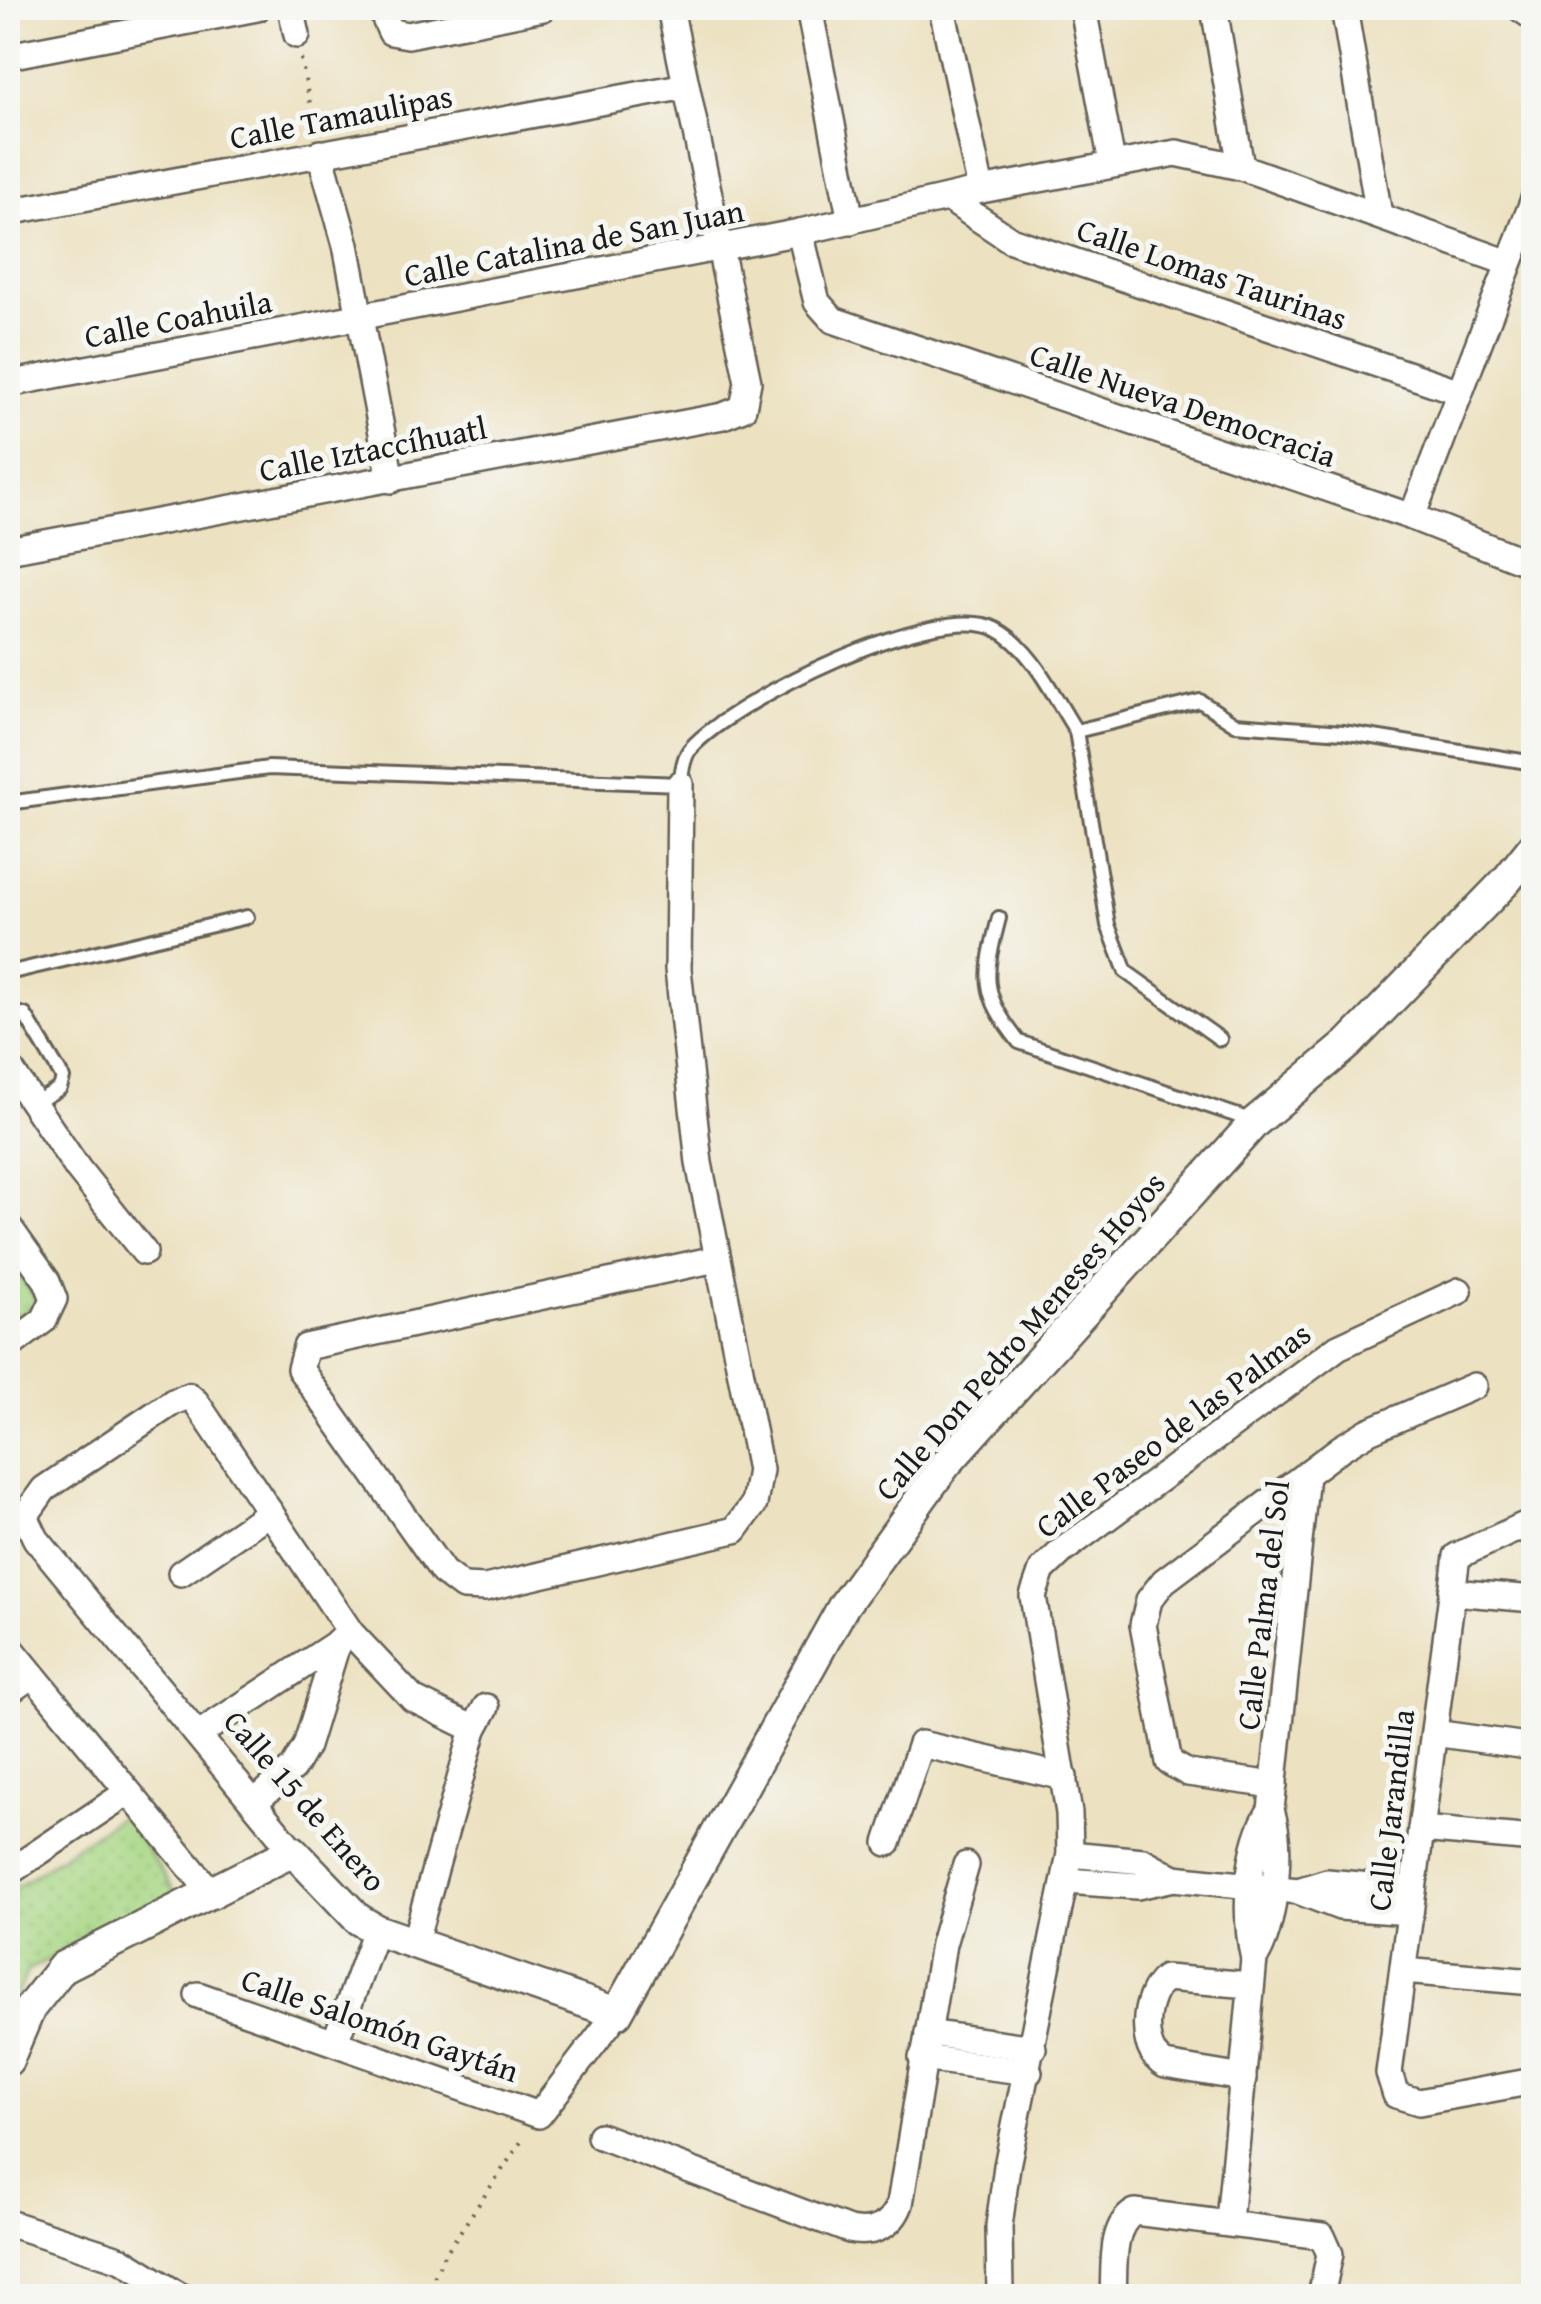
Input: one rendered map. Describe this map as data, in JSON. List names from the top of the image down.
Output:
{
  "streets": {
    "street": [
      "Calle Tamaulipas",
      "Calle Catalina de San Juan",
      "Calle Lomas Taurinas",
      "Calle Coahuila",
      "Calle Nueva Democracia",
      "Calle Iztaccíhuatl",
      "Calle Don Pedro Meneses Hoyos",
      "Calle Paseo de las Palmas",
      "Calle Palma del Sol",
      "Calle 15 de Enero",
      "Calle Jarandilla",
      "Calle Salomón Gaytán"
    ]
  },
  "crossings": [
    ["Calle Catalina de San Juan", "Calle Lomas Taurinas"],
    ["Calle Catalina de San Juan", "Calle Coahuila"],
    ["Calle Catalina de San Juan", "Calle Nueva Democracia"],
    ["Calle Catalina de San Juan", "Calle Iztaccíhuatl"],
    ["Calle Don Pedro Meneses Hoyos", "Calle 15 de Enero"],
    ["Calle Don Pedro Meneses Hoyos", "Calle Salomón Gaytán"]
  ]
}
